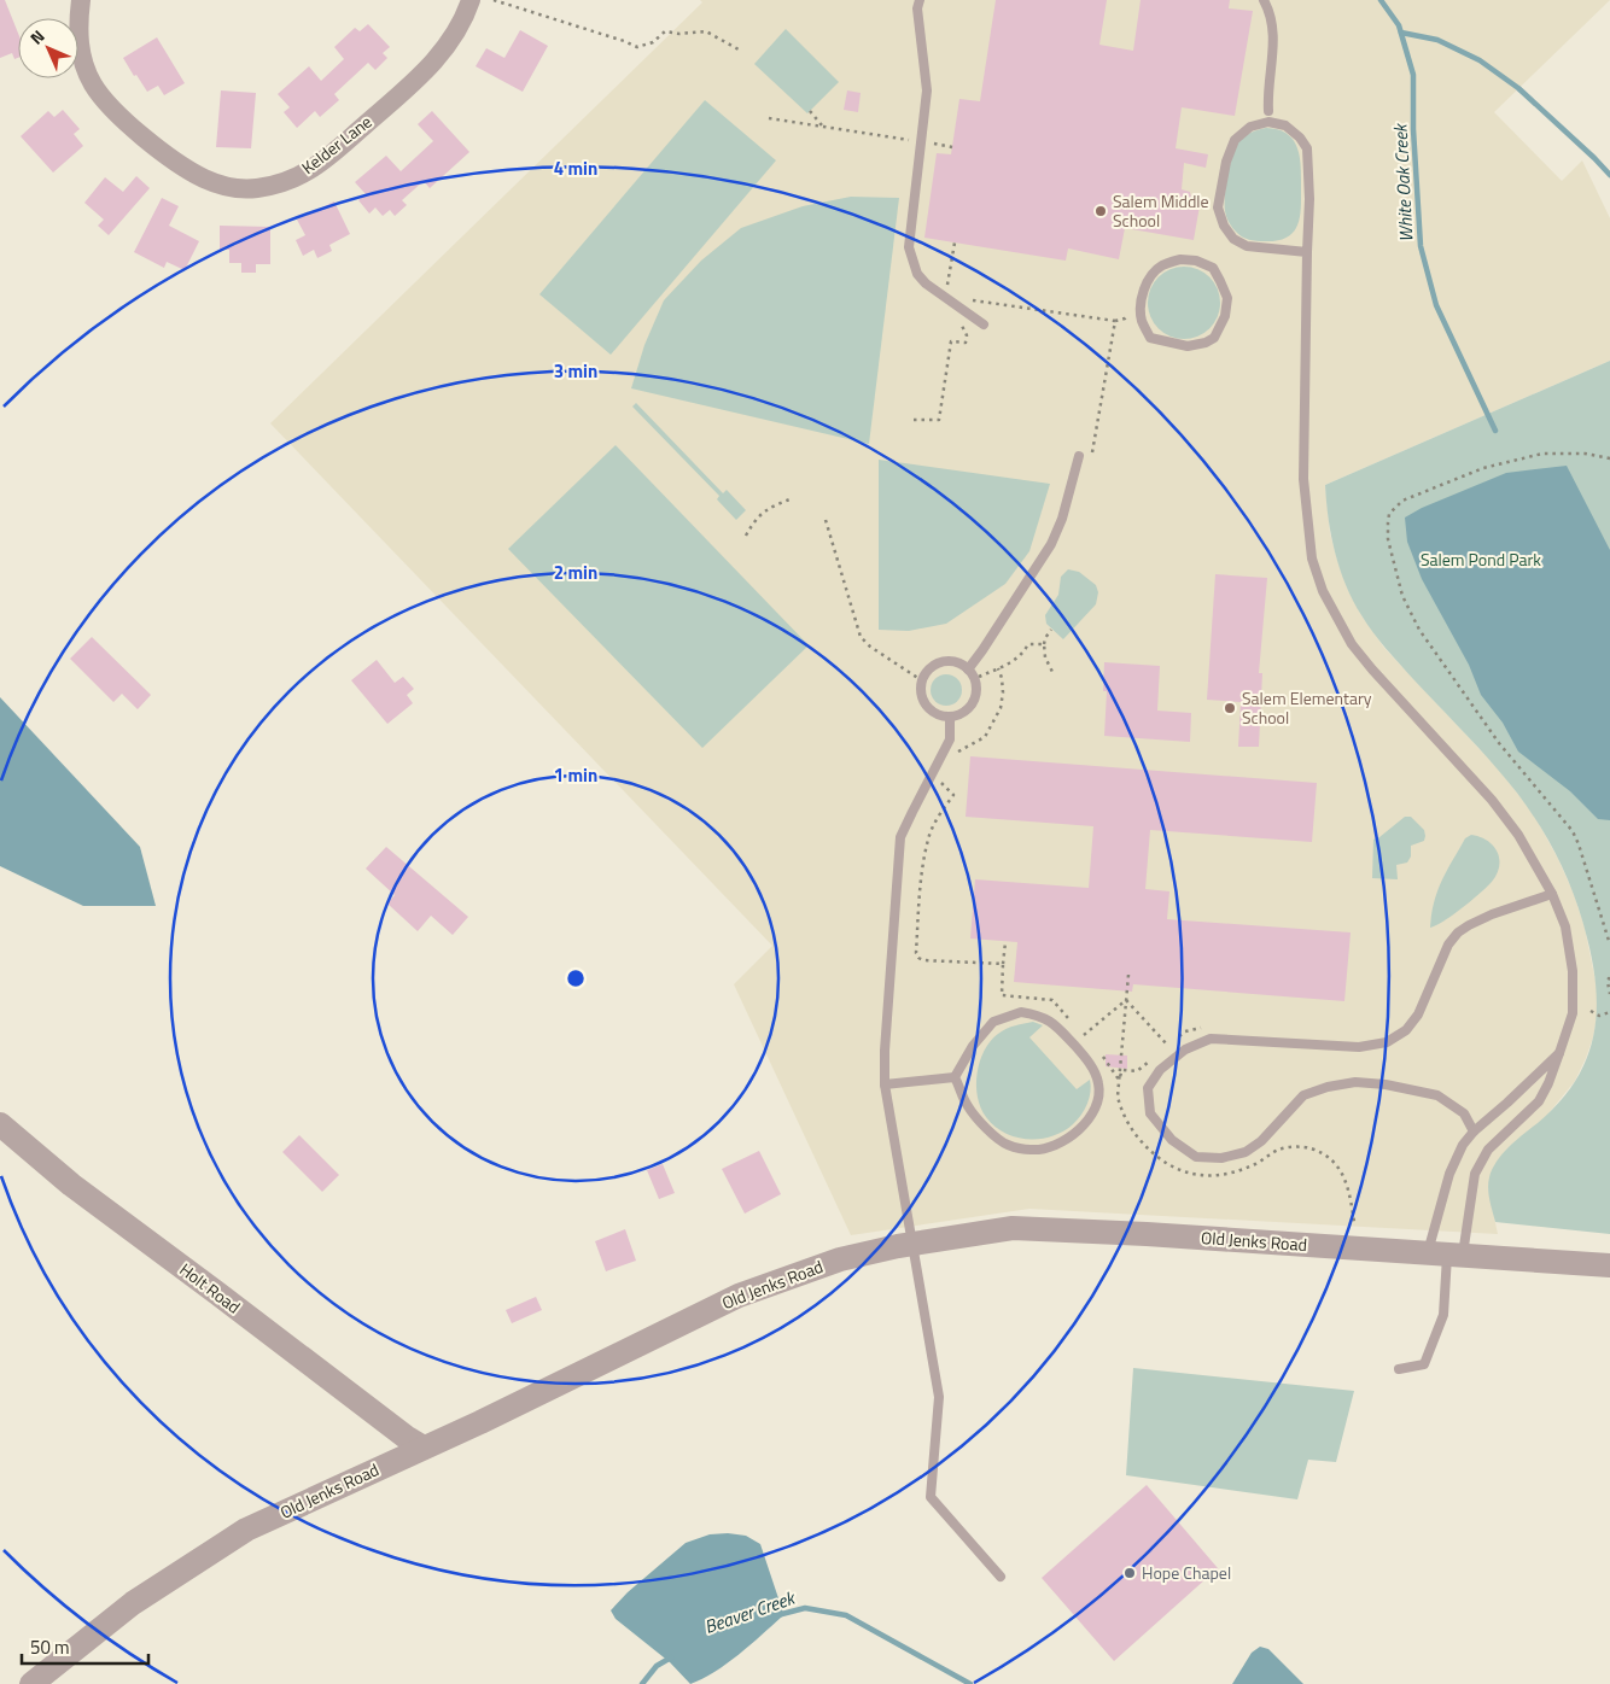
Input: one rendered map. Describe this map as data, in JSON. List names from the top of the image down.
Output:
{
  "streets": {
    "street": ["Kelder Lane", "Old Jenks Road", "Holt Road"]
  },
  "crossings": [
    ["Old Jenks Road", "Holt Road"]
  ],
  "water": ["White Oak Creek", "Beaver Creek"],
  "parks": ["Salem Pond Park"],
  "places": ["Salem Middle School", "Salem Elementary School", "Hope Chapel"],
  "scale_bar": "50 m",
  "north": "top left",
  "rings": [
    "4 min",
    "3 min",
    "2 min",
    "1 min"
  ]
}
